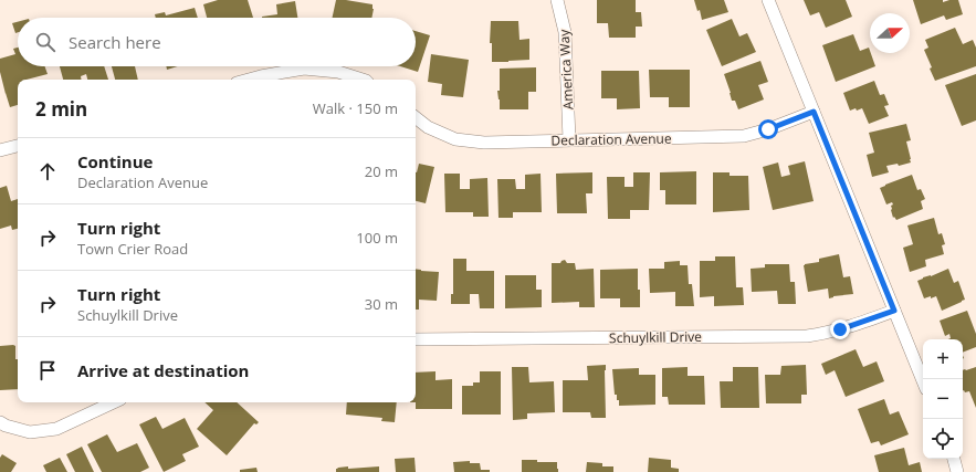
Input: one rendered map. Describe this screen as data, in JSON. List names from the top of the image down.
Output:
{
  "streets": {
    "street": ["America Way", "Declaration Avenue", "Schuylkill Drive"]
  },
  "crossings": [
    ["America Way", "Declaration Avenue"]
  ],
  "north": "right",
  "page": {
    "search": "Search here",
    "heading": ["2 min", "Walk · 150 m"],
    "list": [
      ["Continue", "Declaration Avenue", "20 m"],
      ["Turn right", "Town Crier Road", "100 m"],
      ["Turn right", "Schuylkill Drive", "30 m"],
      "Arrive at destination"
    ],
    "map_buttons": ["+", "−"]
  }
}
